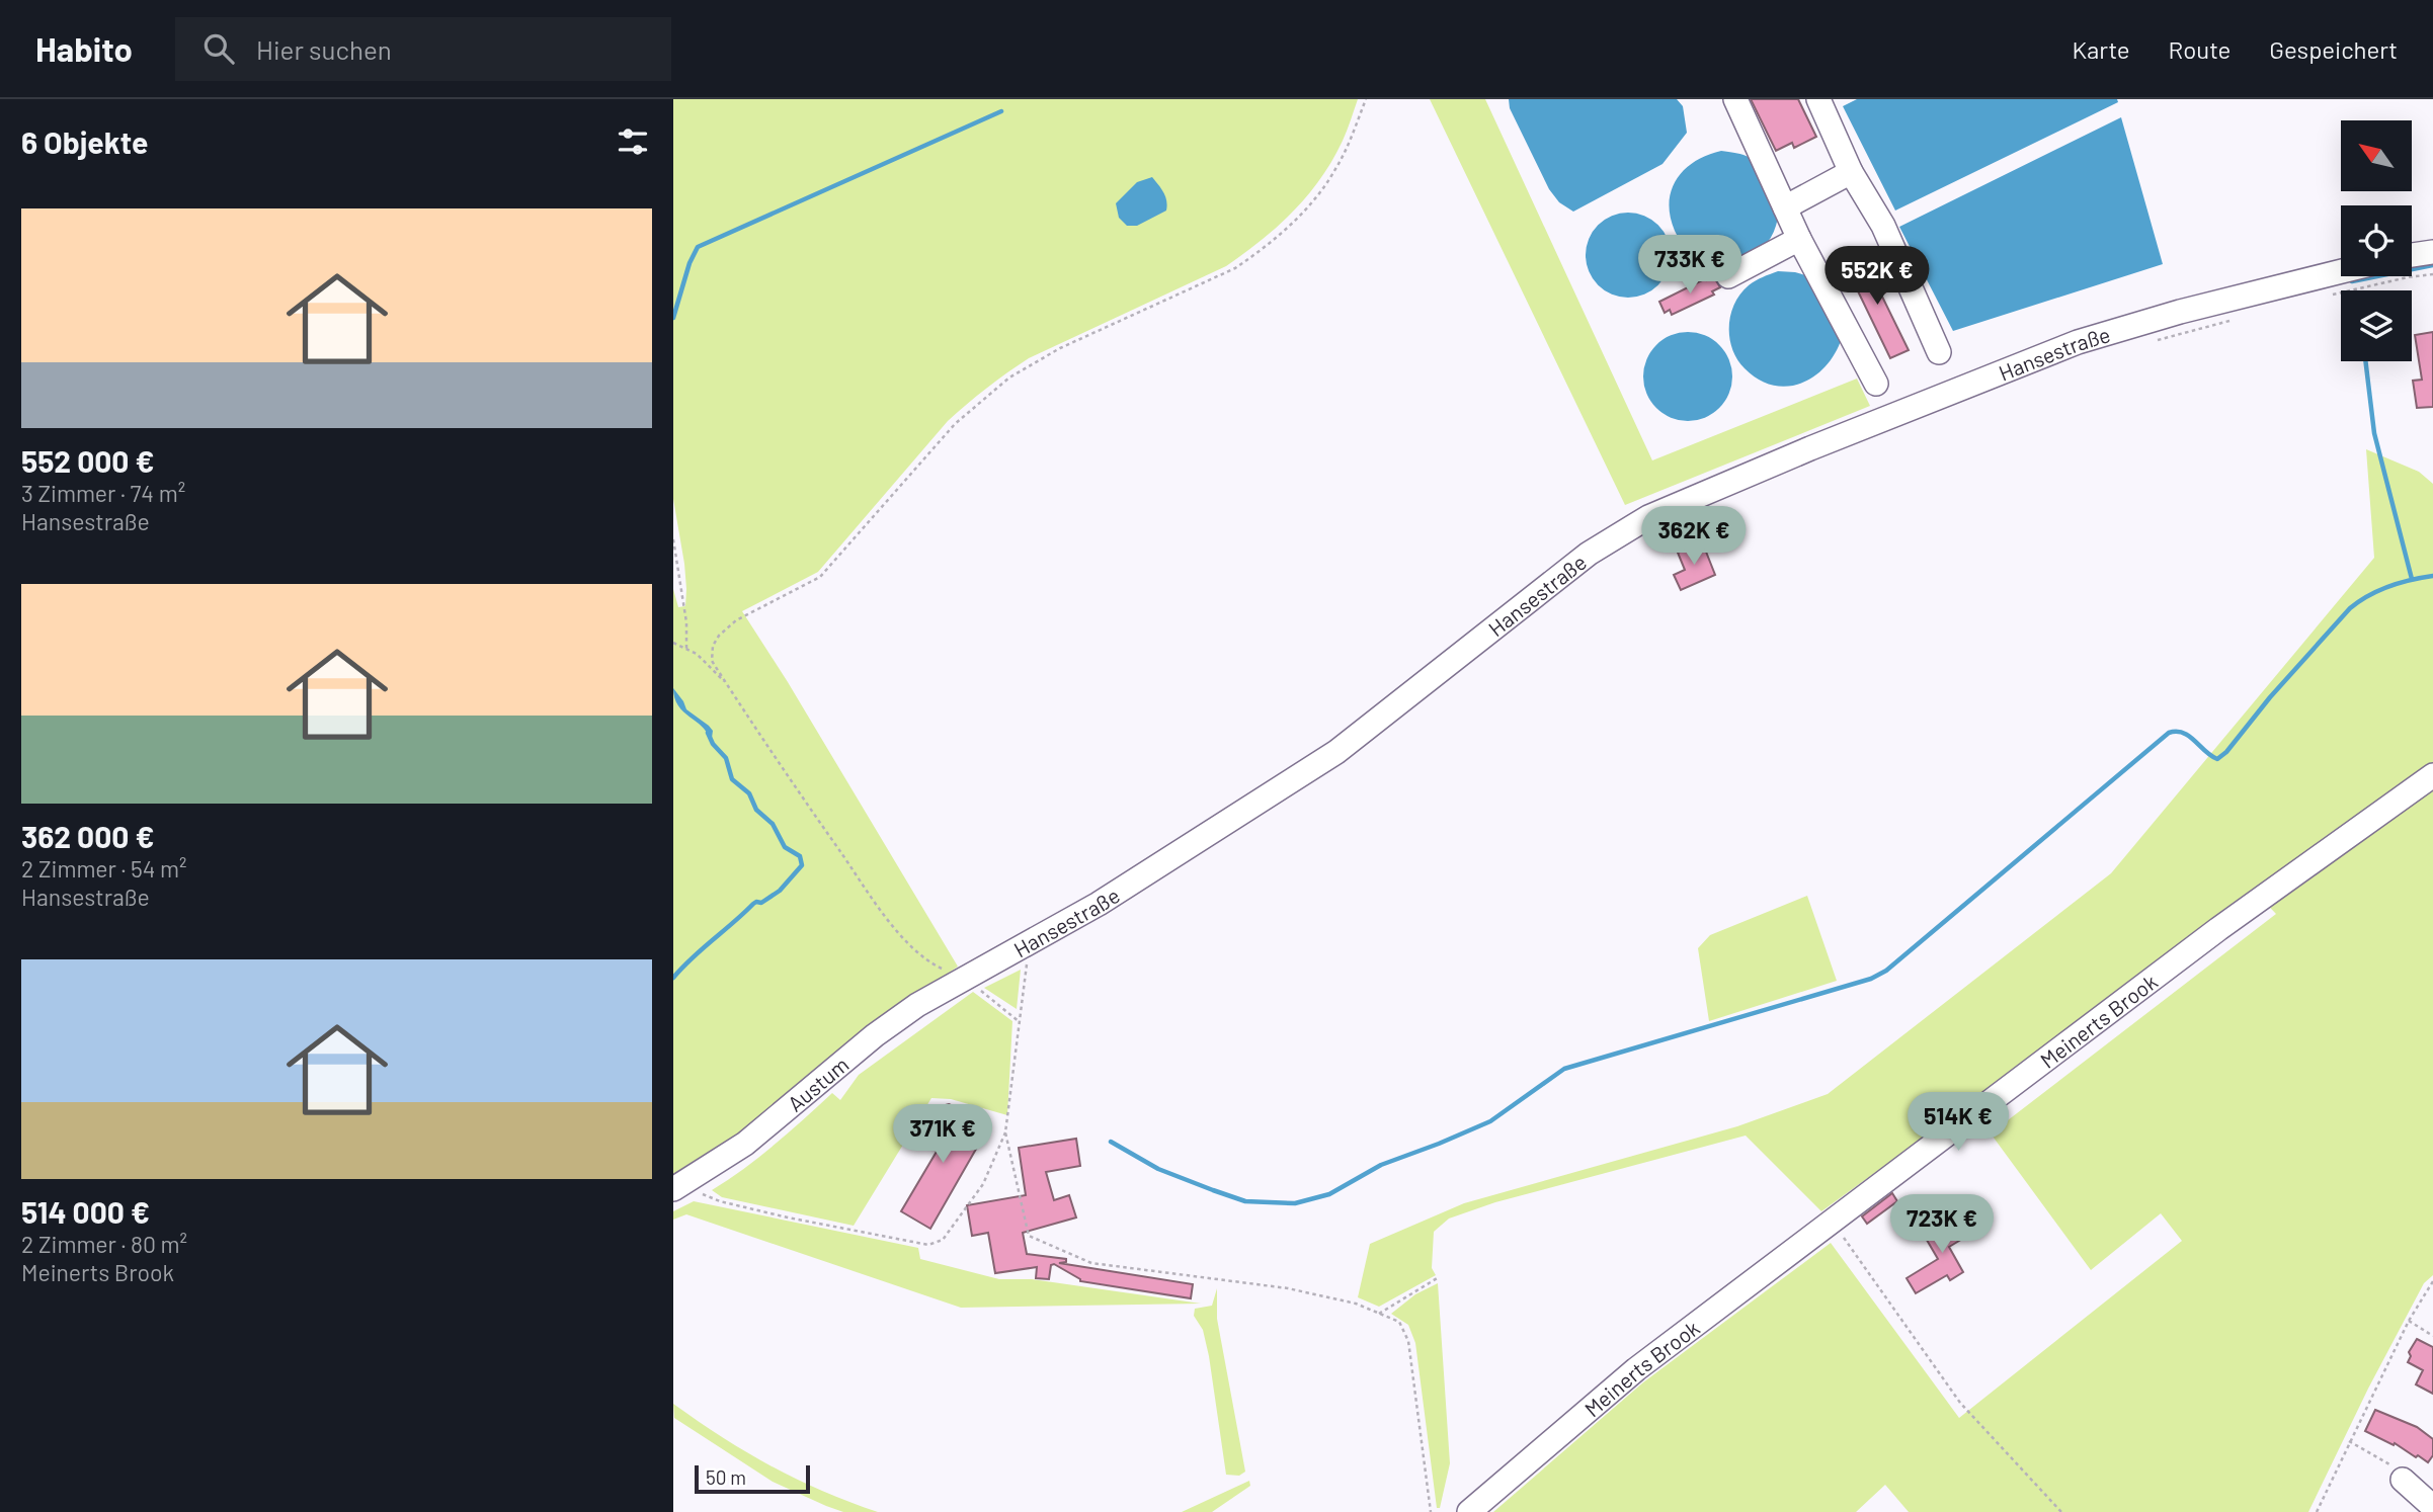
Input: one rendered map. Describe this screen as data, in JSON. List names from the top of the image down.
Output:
{
  "streets": {
    "street": ["Hansestraße", "Meinerts Brook", "Austum"]
  },
  "crossings": [
    ["Hansestraße", "Austum"]
  ],
  "scale_bar": "50 m",
  "north": "top left",
  "page": {
    "header": "Habito",
    "search": "Hier suchen",
    "nav": ["Karte", "Route", "Gespeichert"],
    "heading": "6 Objekte",
    "list": [
      {
        "name": "552 000 €",
        "note": "3 Zimmer · 74 m² · Hansestraße"
      },
      {
        "name": "362 000 €",
        "note": "2 Zimmer · 54 m² · Hansestraße"
      },
      {
        "name": "514 000 €",
        "note": "2 Zimmer · 80 m² · Meinerts Brook"
      }
    ],
    "price": [
      "733K €",
      "552K €",
      "362K €",
      "514K €",
      "371K €",
      "723K €"
    ],
    "scale": "50 m"
  }
}
